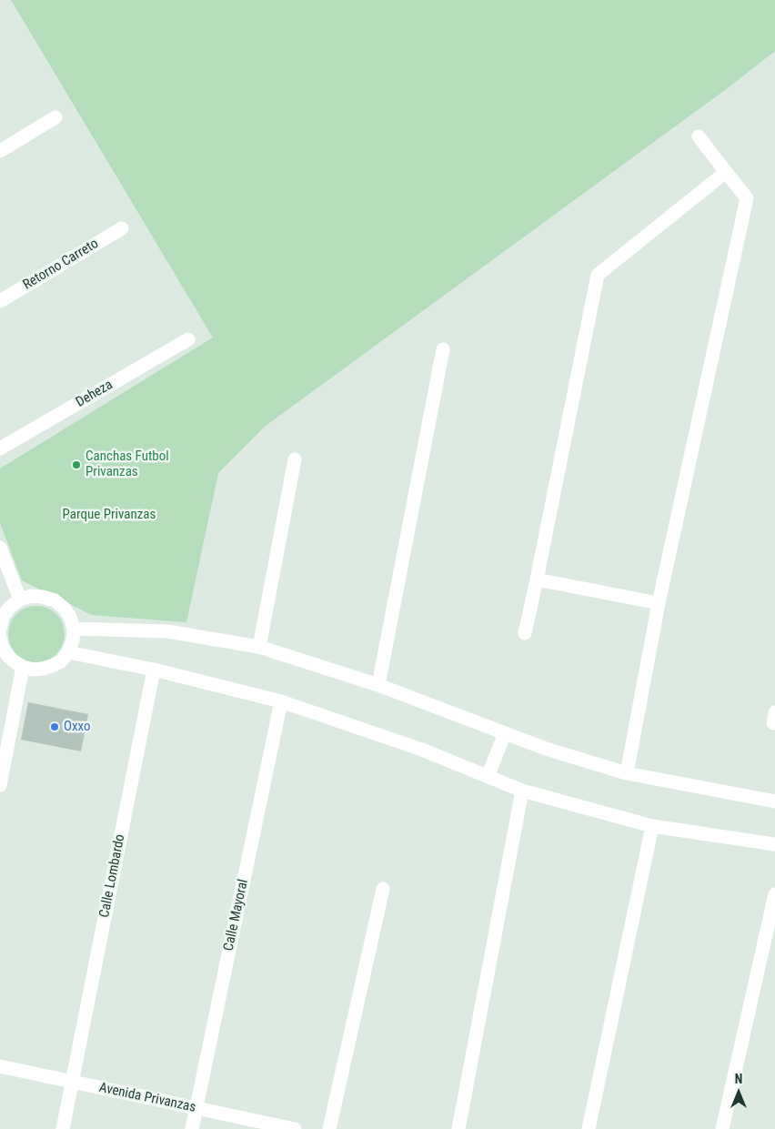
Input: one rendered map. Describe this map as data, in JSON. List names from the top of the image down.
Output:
{
  "streets": {
    "street": [
      "Retorno Carreto",
      "Deheza",
      "Calle Lombardo",
      "Calle Mayoral",
      "Avenida Privanzas"
    ]
  },
  "crossings": [
    ["Calle Lombardo", "Avenida Privanzas"],
    ["Calle Mayoral", "Avenida Privanzas"]
  ],
  "parks": ["Parque Privanzas"],
  "places": ["Canchas Futbol Privanzas", "Oxxo"],
  "north": "top"
}
